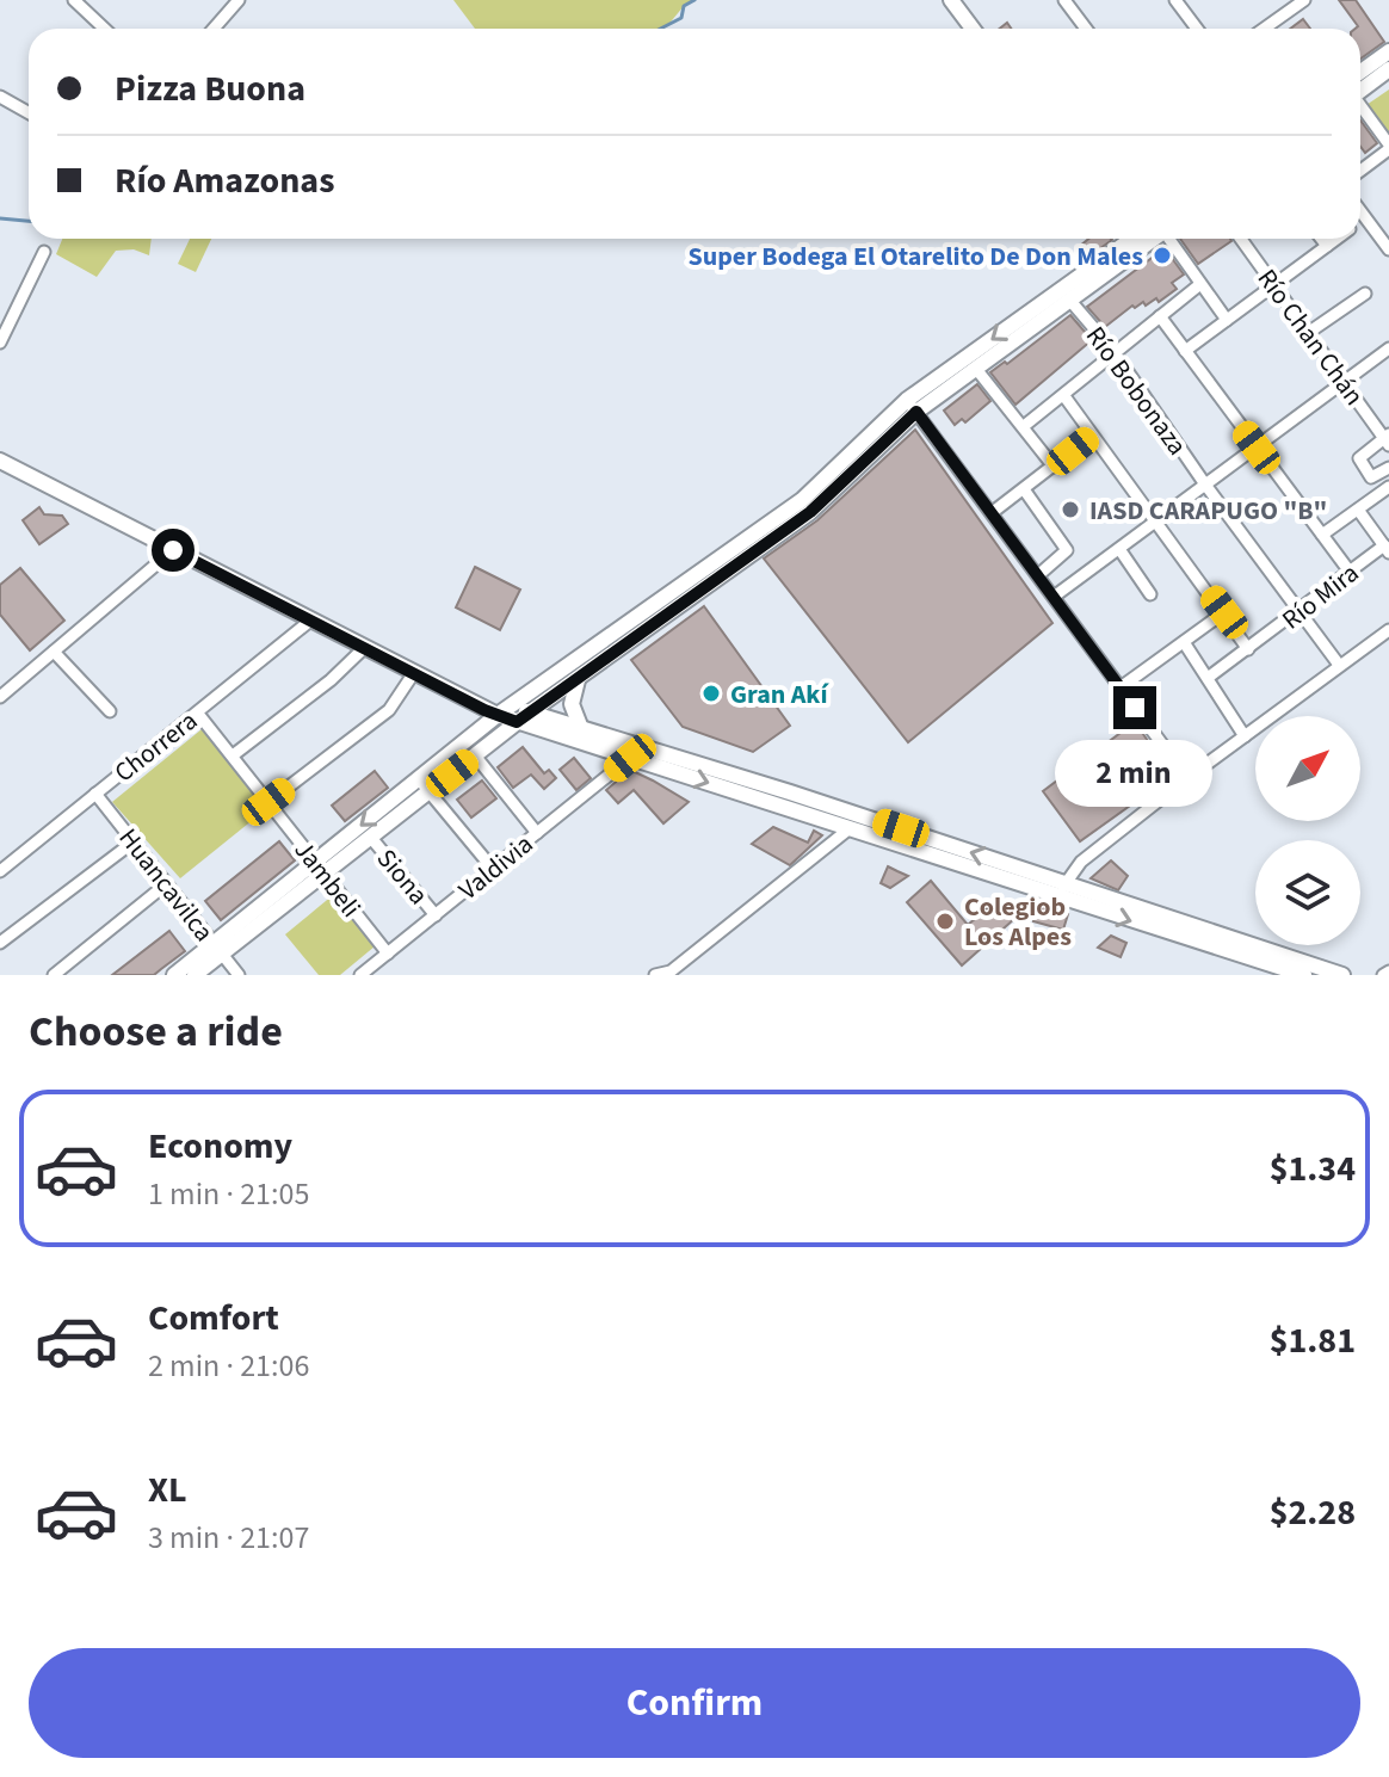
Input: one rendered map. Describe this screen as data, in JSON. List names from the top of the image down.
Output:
{
  "streets": {
    "street": [
      "Río Chan Chán",
      "Río Bobonaza",
      "Río Mira",
      "Chorrera",
      "Valdivia",
      "Siona",
      "Jambeli",
      "Huancavilca"
    ]
  },
  "crossings": [
    ["Río Bobonaza", "Río Mira"],
    ["Chorrera", "Jambeli"],
    ["Chorrera", "Huancavilca"],
    ["Valdivia", "Siona"],
    ["Valdivia", "Jambeli"]
  ],
  "places": [
    "Super Bodega El Otarelito De Don Males",
    "IASD CARAPUGO \"B\"",
    "Gran Akí",
    "Colegiob Los Alpes"
  ],
  "north": "top right",
  "page": {
    "banner": ["Pizza Buona", "Río Amazonas"],
    "bubble": "2 min",
    "heading": "Choose a ride",
    "list": [
      {
        "name": "Economy",
        "note": "1 min · 21:05",
        "value": "$1.34"
      },
      {
        "name": "Comfort",
        "note": "2 min · 21:06",
        "value": "$1.81"
      },
      {
        "name": "XL",
        "note": "3 min · 21:07",
        "value": "$2.28"
      }
    ],
    "buttons": "Confirm"
  }
}
